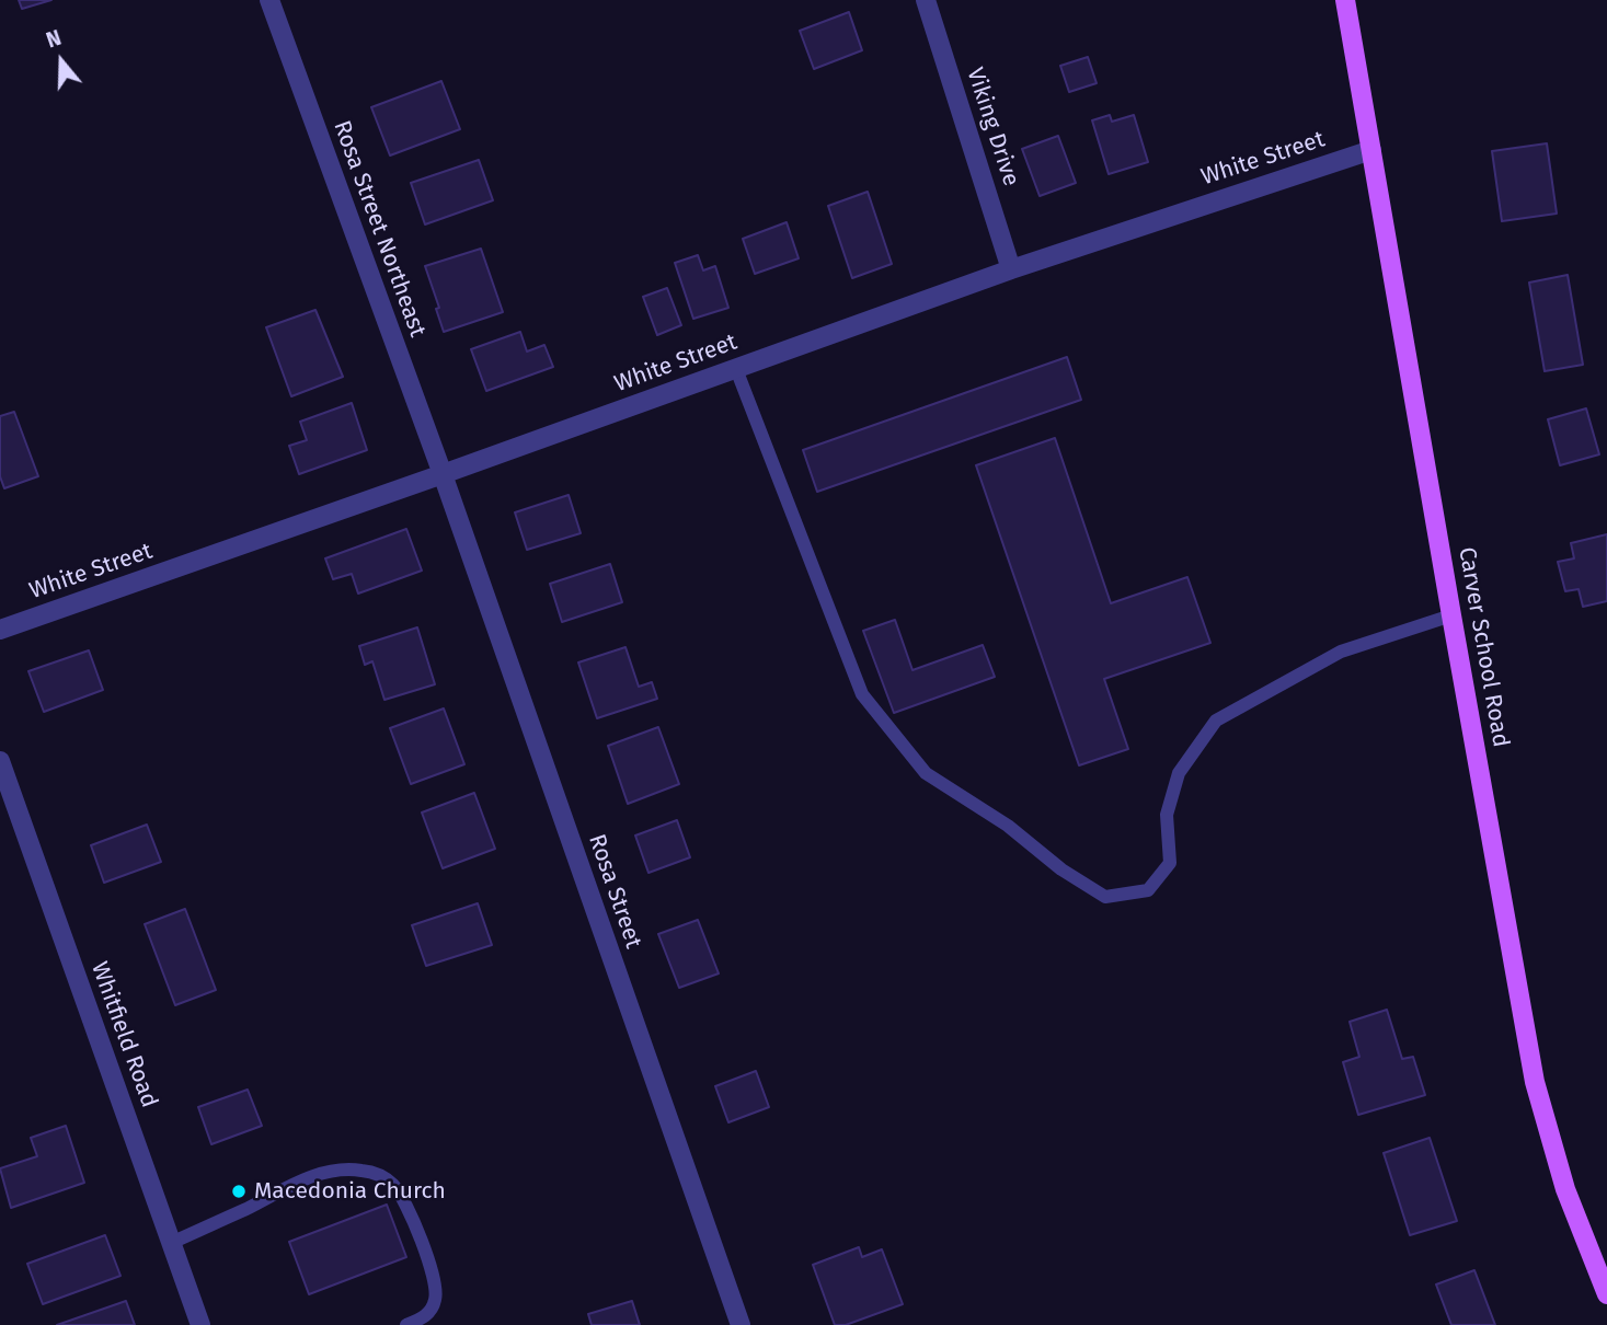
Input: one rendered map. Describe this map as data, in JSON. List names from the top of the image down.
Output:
{
  "streets": {
    "main road": ["Carver School Road"],
    "street": [
      "Viking Drive",
      "White Street",
      "Rosa Street Northeast",
      "Rosa Street",
      "Whitfield Road"
    ]
  },
  "crossings": [
    ["Viking Drive", "White Street"],
    ["White Street", "Rosa Street Northeast"],
    ["White Street", "Carver School Road"],
    ["White Street", "Rosa Street"],
    ["Rosa Street Northeast", "Rosa Street"]
  ],
  "places": ["Macedonia Church"],
  "north": "top"
}
